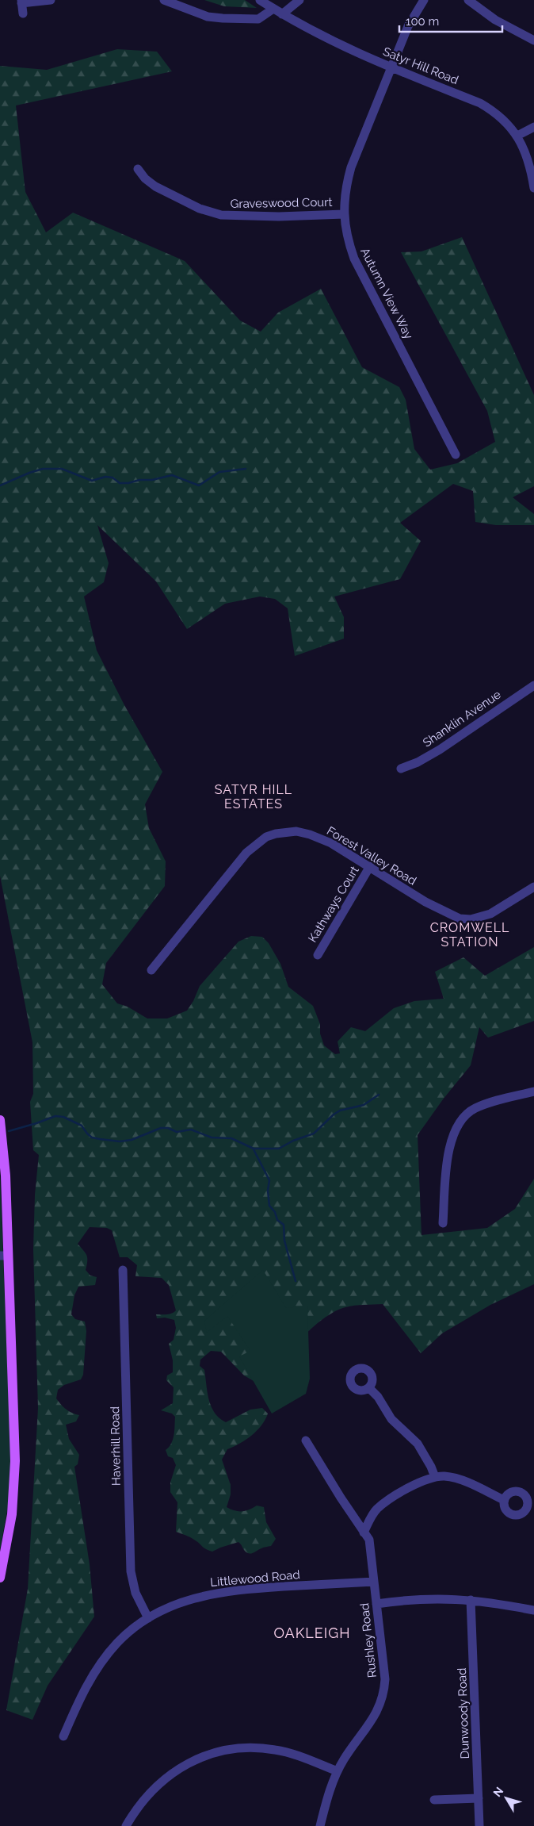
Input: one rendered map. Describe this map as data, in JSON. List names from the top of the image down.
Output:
{
  "streets": {
    "street": [
      "Satyr Hill Road",
      "Graveswood Court",
      "Autumn View Way",
      "Shanklin Avenue",
      "Forest Valley Road",
      "Kathways Court",
      "Haverhill Road",
      "Littlewood Road",
      "Rushley Road",
      "Dunwoody Road"
    ]
  },
  "crossings": [
    ["Satyr Hill Road", "Autumn View Way"],
    ["Graveswood Court", "Autumn View Way"],
    ["Forest Valley Road", "Kathways Court"],
    ["Haverhill Road", "Littlewood Road"],
    ["Littlewood Road", "Rushley Road"]
  ],
  "districts": ["SATYR HILL ESTATES", "CROMWELL STATION", "OAKLEIGH"],
  "scale_bar": "100 m",
  "north": "top left"
}
